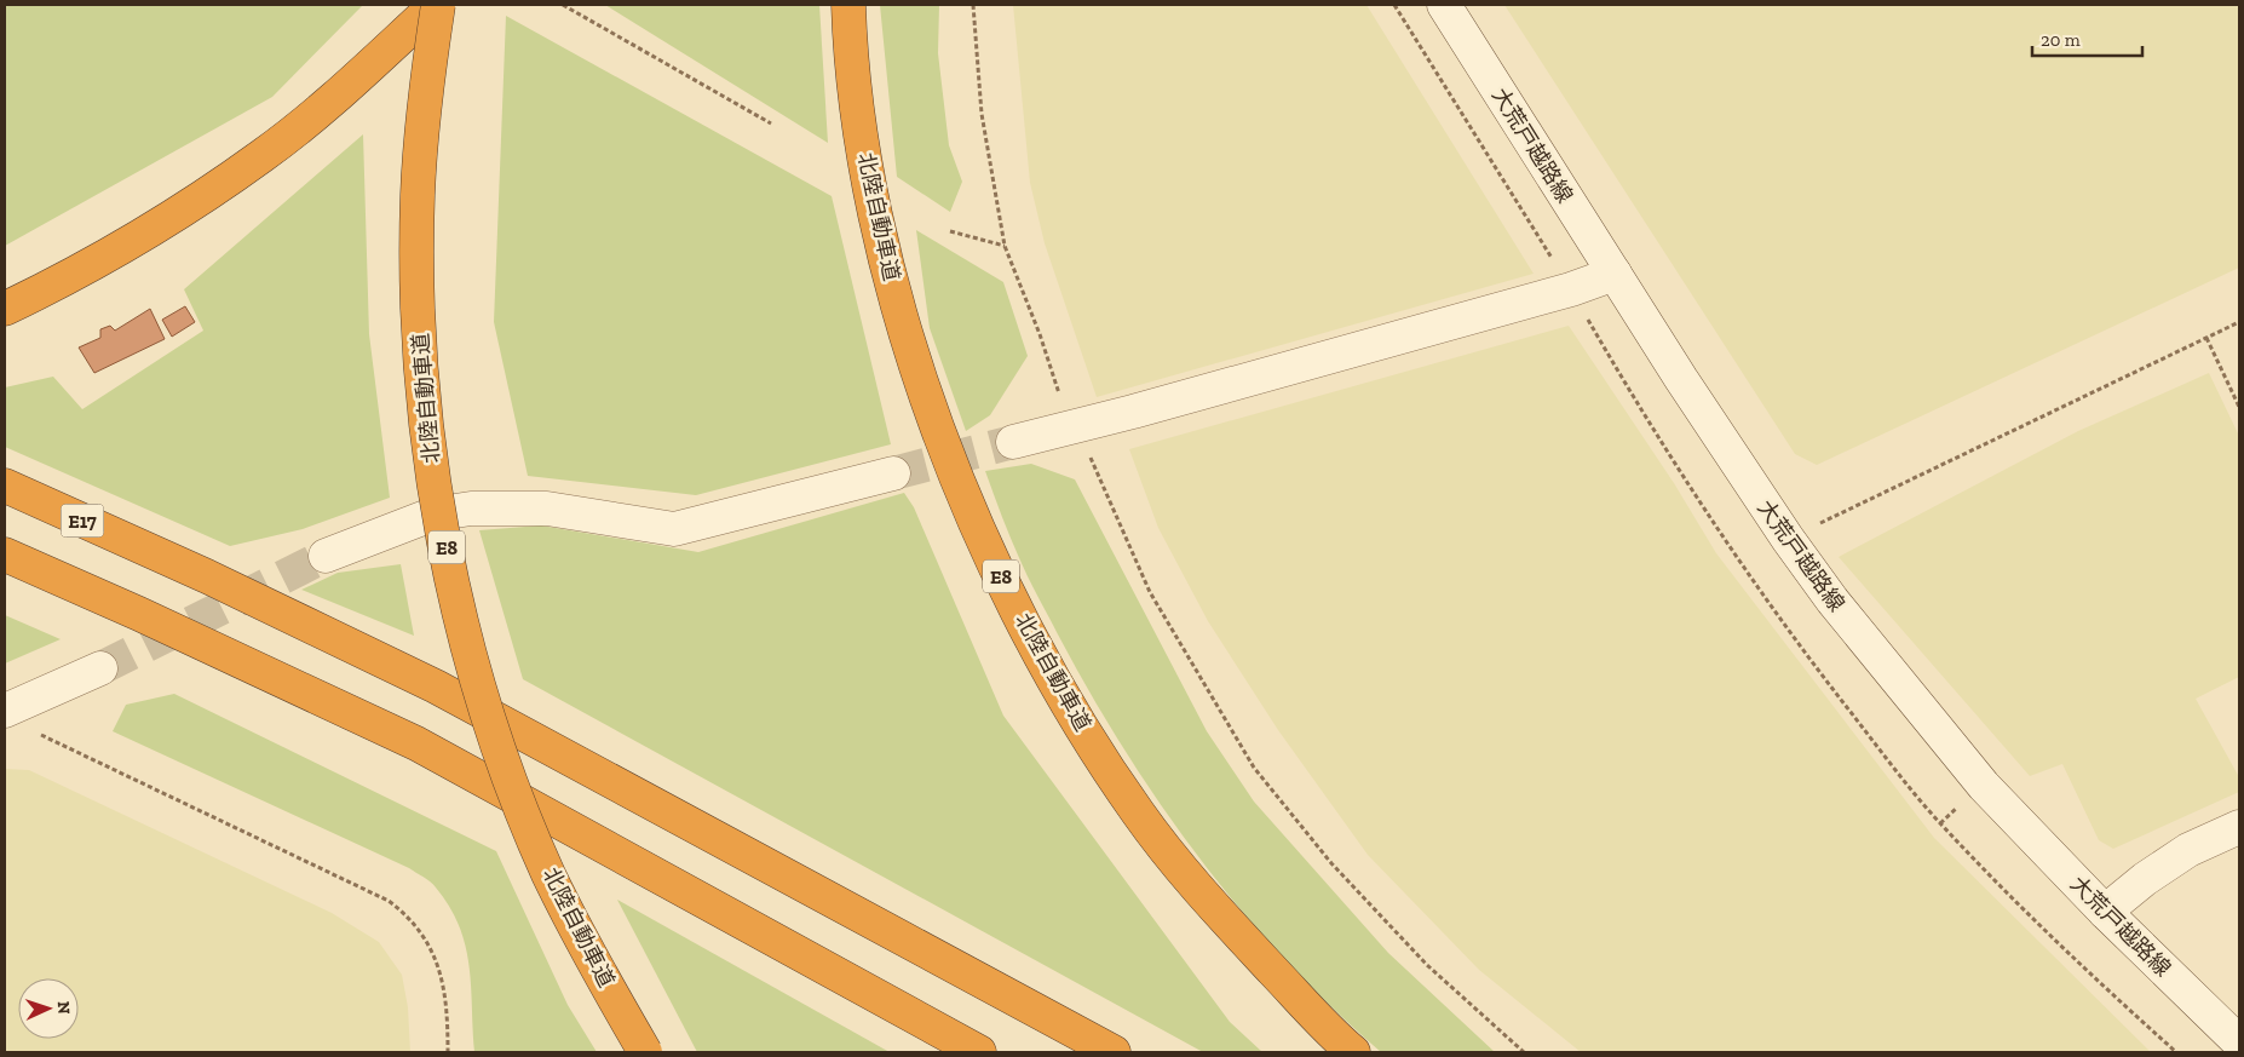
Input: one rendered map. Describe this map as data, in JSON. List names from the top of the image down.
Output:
{
  "streets": {
    "highway": ["北陸自動車道", "E17", "E8"],
    "street": ["大荒戸越路線"]
  },
  "scale_bar": "20 m",
  "north": "right"
}
